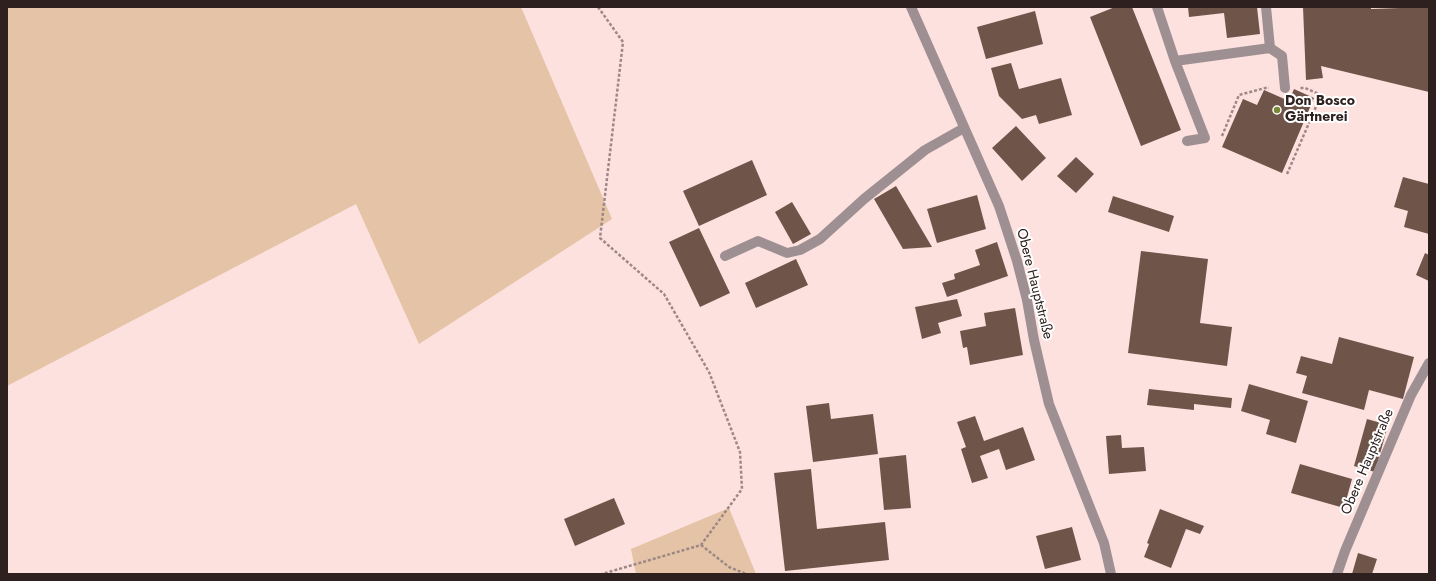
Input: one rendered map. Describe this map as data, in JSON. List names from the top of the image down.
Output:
{
  "streets": {
    "street": ["Obere Hauptstraße"]
  },
  "places": ["Don Bosco Gärtnerei"]
}
